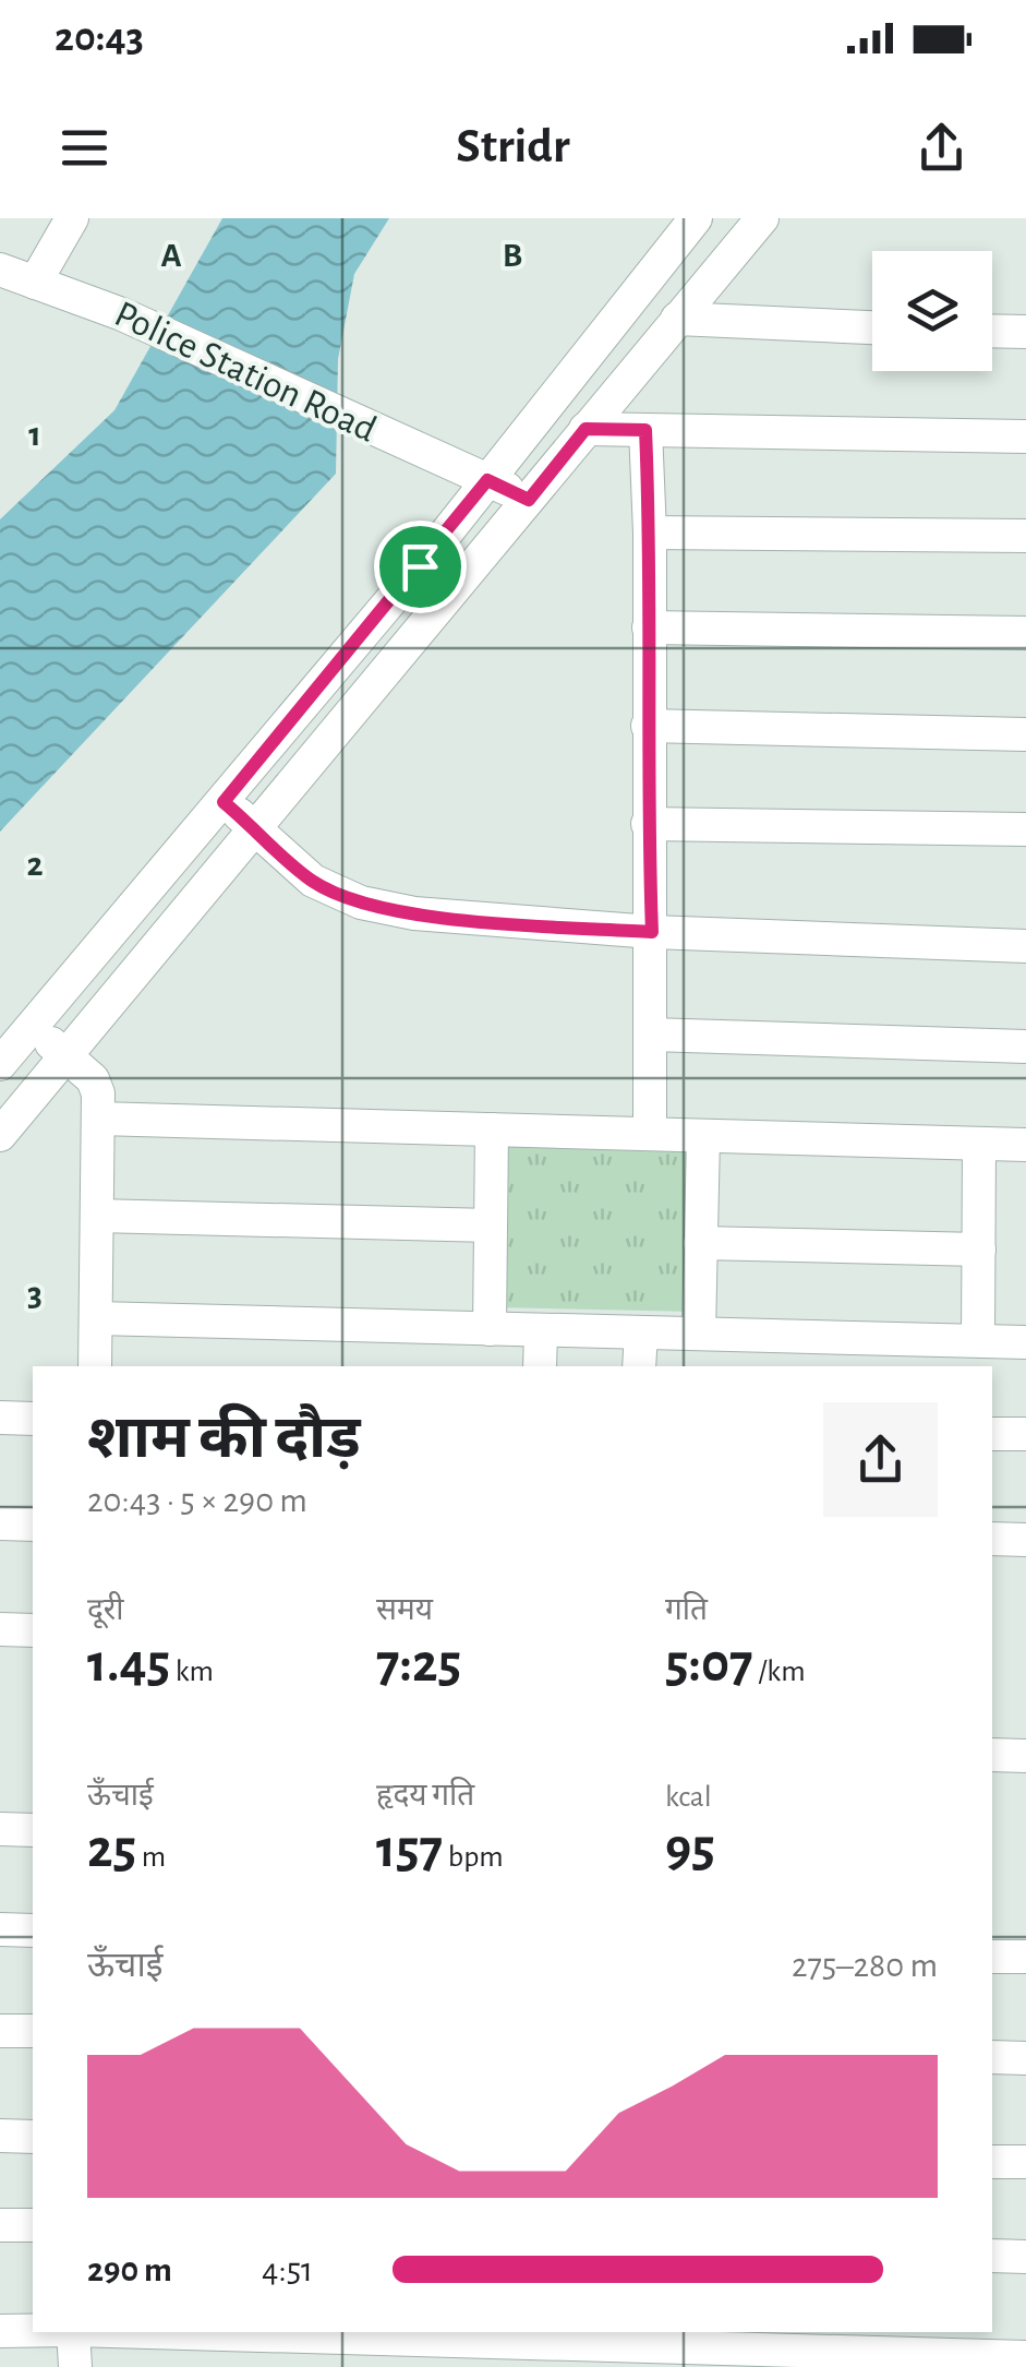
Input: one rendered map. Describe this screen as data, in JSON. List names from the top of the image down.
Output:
{
  "streets": {
    "street": ["Police Station Road"]
  },
  "page": {
    "status": "20:43",
    "header": "Stridr",
    "heading": ["शाम की दौड़", "20:43 · 5 × 290 m"],
    "stats": [
      ["दूरी", "1.45 km"],
      ["समय", "7:25"],
      ["गति", "5:07 /km"],
      ["ऊँचाई", "25 m"],
      ["हृदय गति", "157 bpm"],
      ["kcal", "95"]
    ],
    "chart": ["ऊँचाई", "275–280 m"],
    "list": [
      {
        "name": "290 m",
        "note": "4:51"
      }
    ]
  },
  "grid": {
    "columns": ["A", "B"],
    "rows": ["1", "2", "3"]
  }
}
